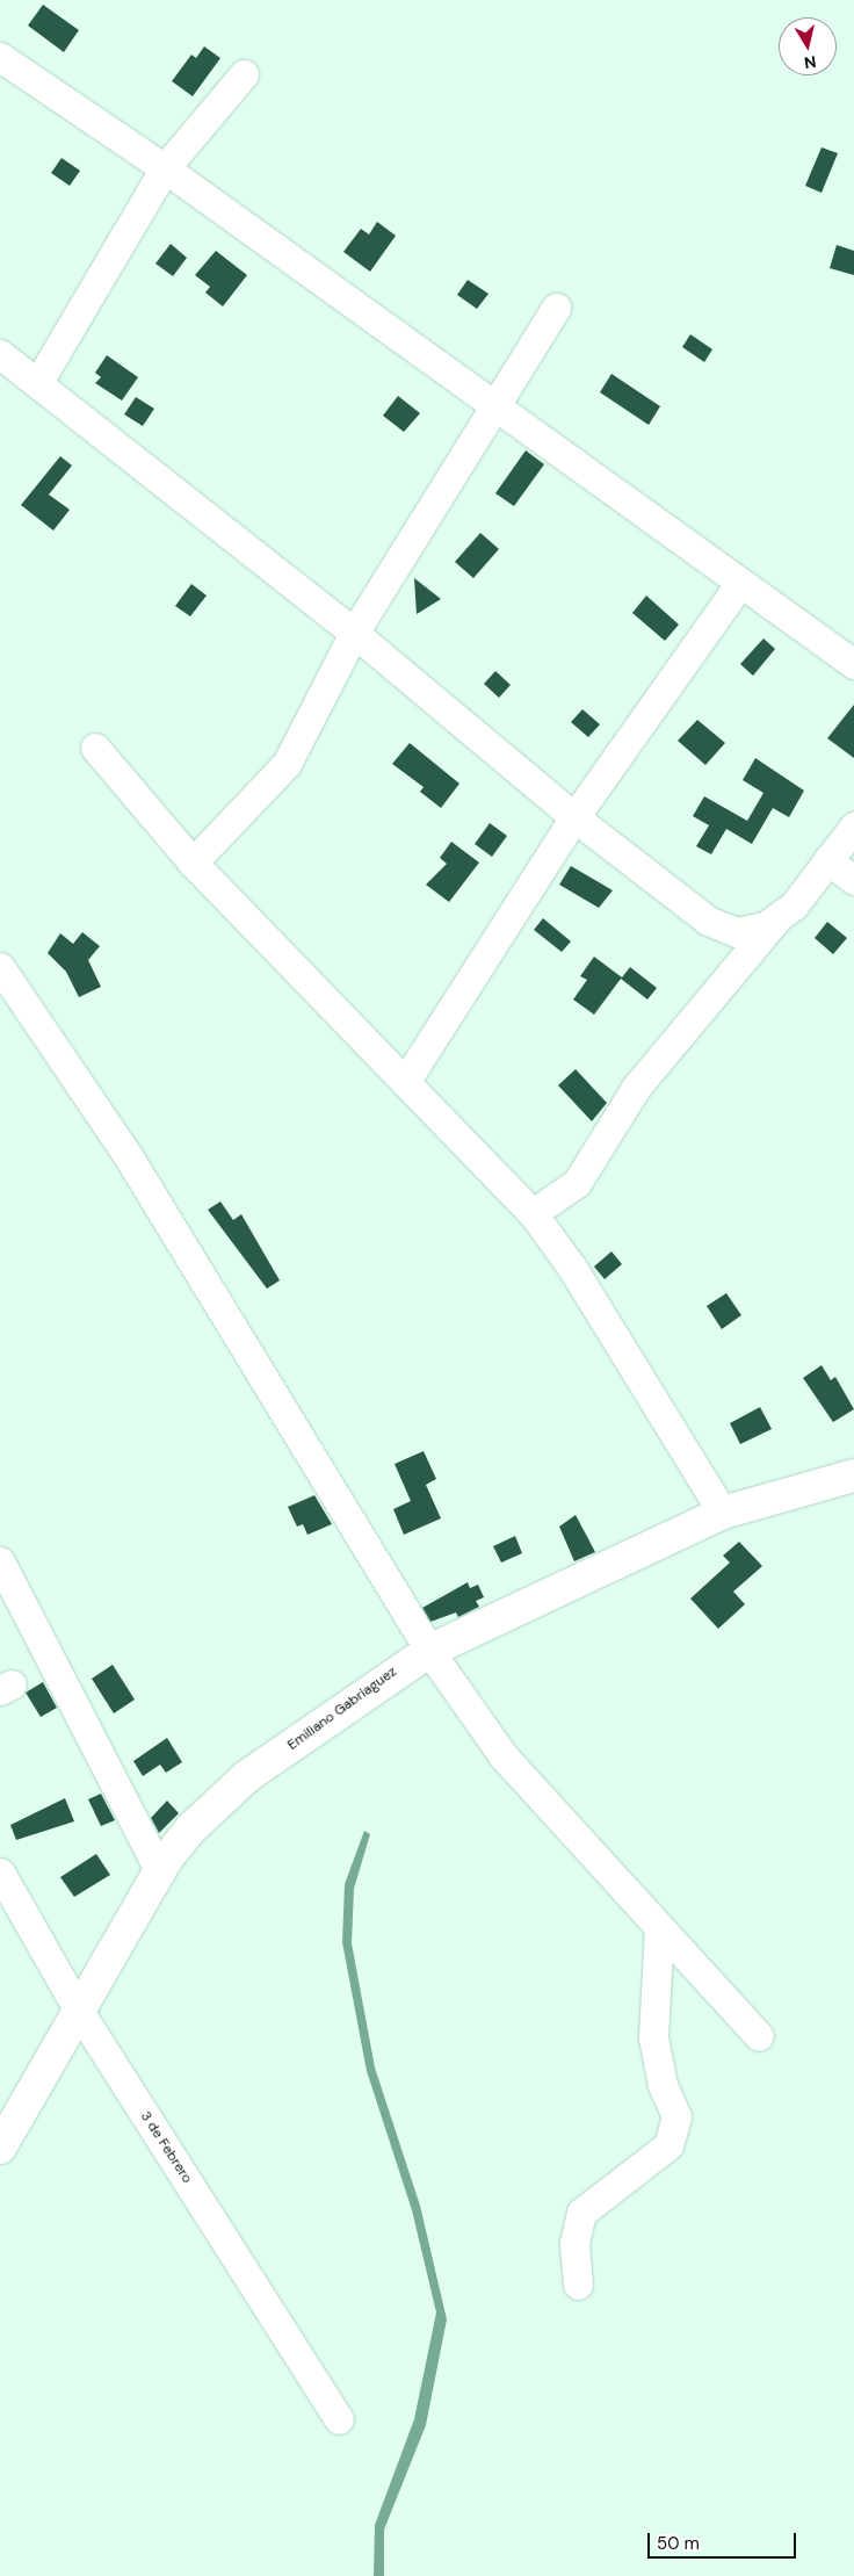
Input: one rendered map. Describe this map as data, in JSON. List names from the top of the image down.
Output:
{
  "streets": {
    "main road": ["Emiliano Gabriaguez"],
    "street": ["3 de Febrero"]
  },
  "crossings": [
    ["Emiliano Gabriaguez", "3 de Febrero"]
  ],
  "scale_bar": "50 m",
  "north": "bottom"
}
